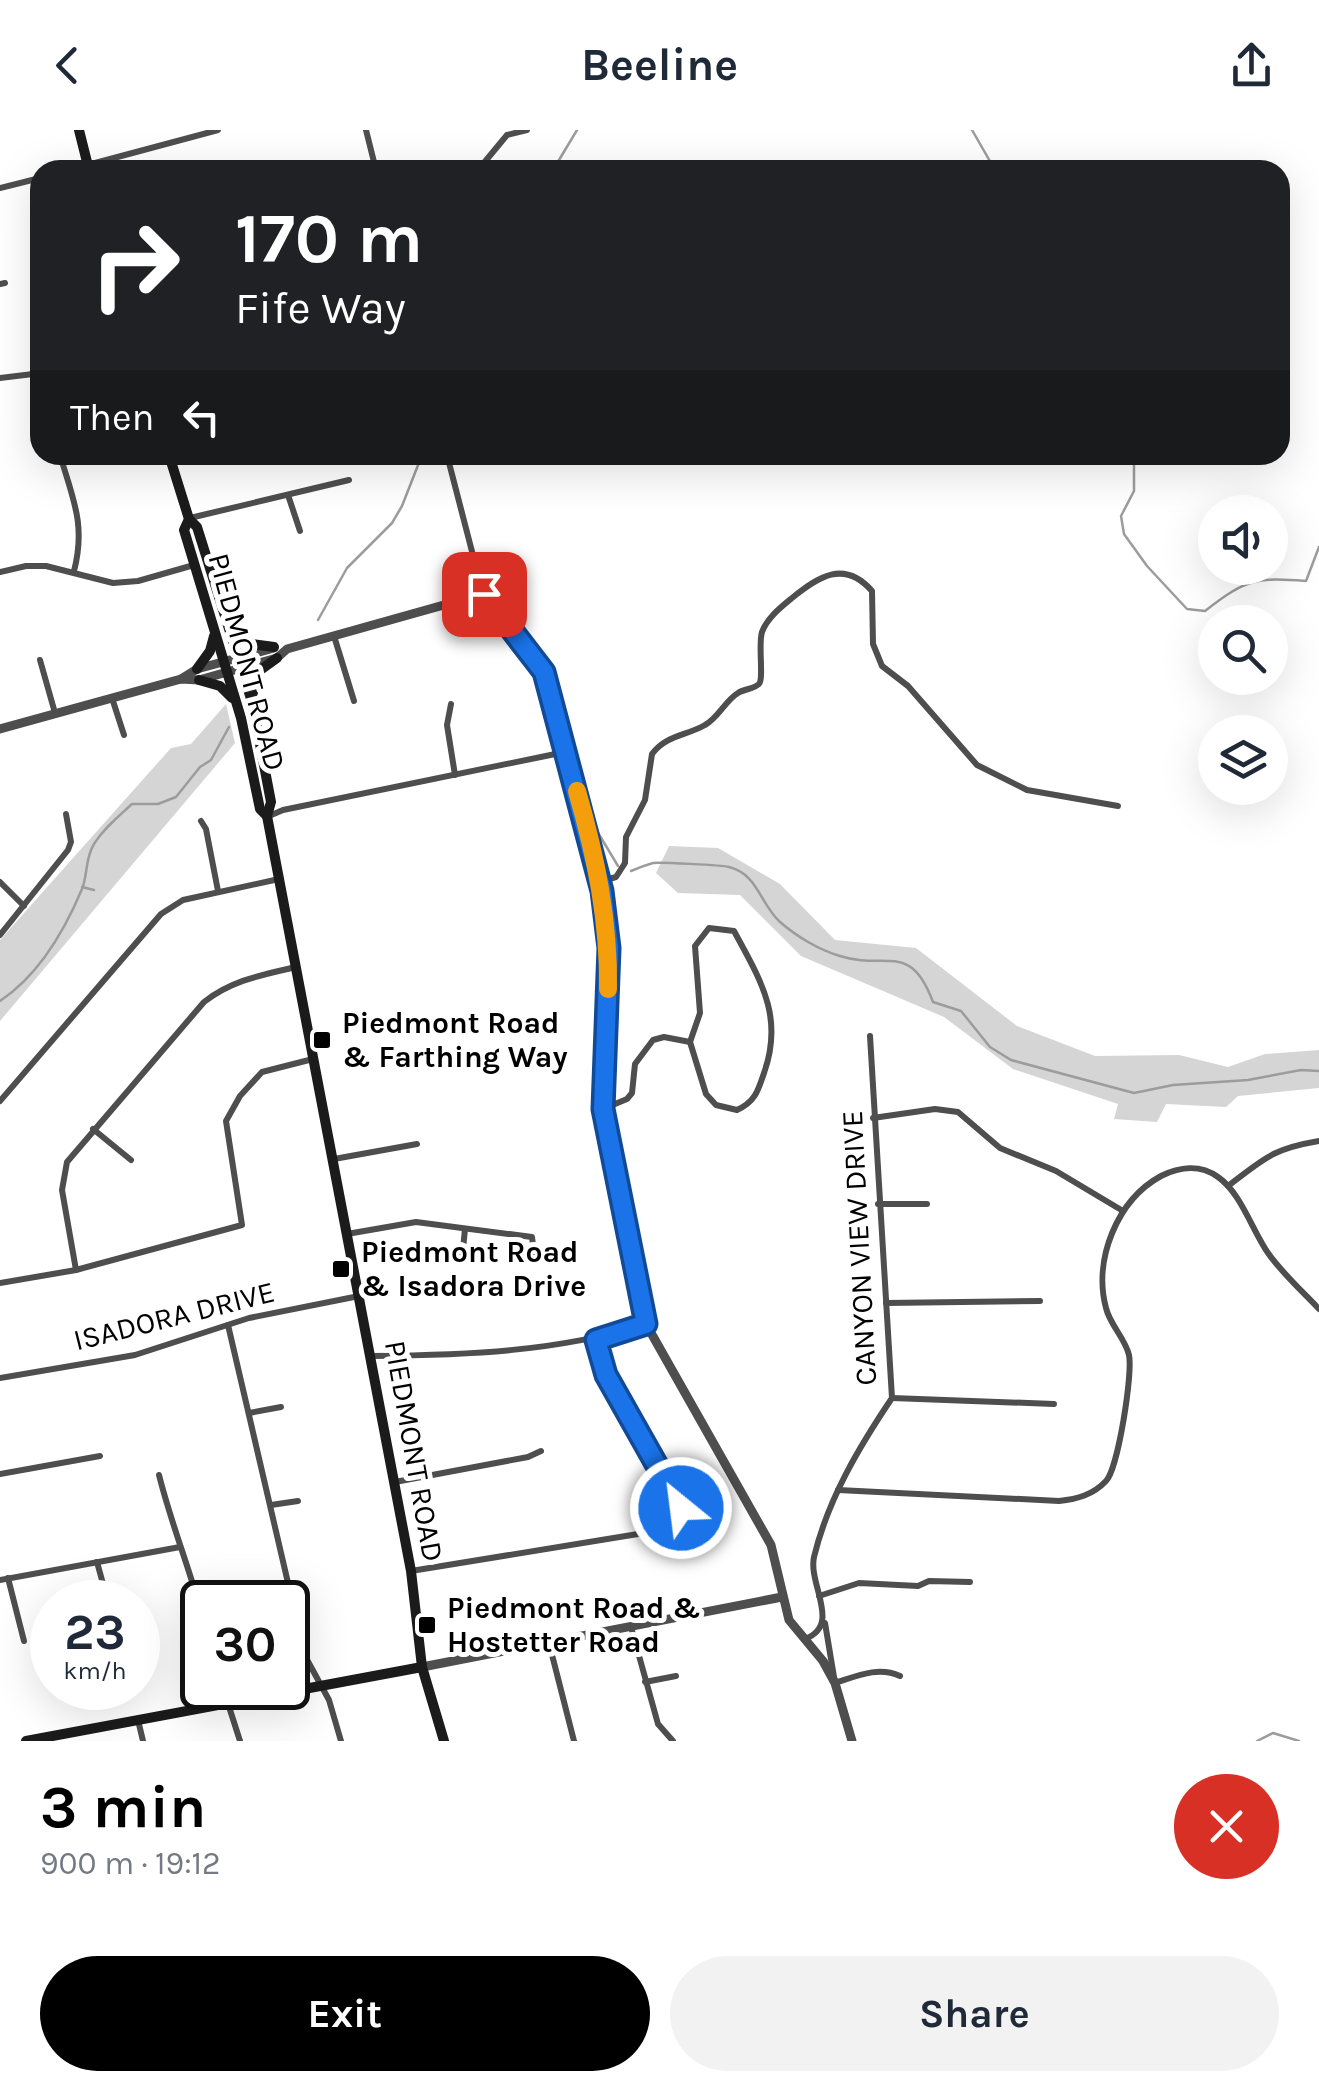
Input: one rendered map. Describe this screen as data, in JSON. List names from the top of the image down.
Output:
{
  "streets": {
    "main road": ["PIEDMONT ROAD"],
    "street": ["CANYON VIEW DRIVE", "ISADORA DRIVE"]
  },
  "crossings": [
    ["PIEDMONT ROAD", "ISADORA DRIVE"]
  ],
  "places": {
    "transit": ["Piedmont Road & Farthing Way", "Piedmont Road & Isadora Drive", "Piedmont Road & Hostetter Road"]
  },
  "page": {
    "header": "Beeline",
    "turn": ["170 m", "Fife Way"],
    "then": "Then",
    "speed": "23 km/h",
    "limit": "30",
    "heading": ["3 min", "900 m · 19:12"],
    "buttons": ["Exit", "Share"]
  }
}
